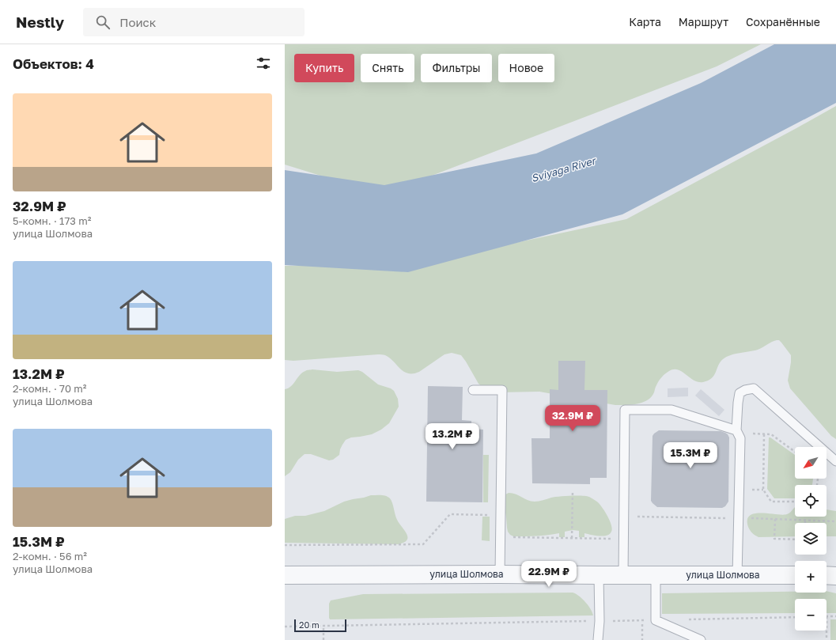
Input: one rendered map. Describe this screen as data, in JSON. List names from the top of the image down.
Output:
{
  "streets": {
    "street": ["улица Шолмова"]
  },
  "water": ["Sviyaga River"],
  "scale_bar": "20 m",
  "north": "bottom left",
  "page": {
    "header": "Nestly",
    "search": "Поиск",
    "nav": ["Карта", "Маршрут", "Сохранённые"],
    "heading": "Объектов: 4",
    "chip": [
      "Купить",
      "Снять",
      "Фильтры",
      "Новое"
    ],
    "list": [
      {
        "name": "32.9M ₽",
        "note": "5-комн. · 173 m² · улица Шолмова"
      },
      {
        "name": "13.2M ₽",
        "note": "2-комн. · 70 m² · улица Шолмова"
      },
      {
        "name": "15.3M ₽",
        "note": "2-комн. · 56 m² · улица Шолмова"
      }
    ],
    "price": [
      "32.9M ₽",
      "13.2M ₽",
      "15.3M ₽",
      "22.9M ₽"
    ],
    "map_buttons": ["+", "−"],
    "scale": "20 m"
  }
}
